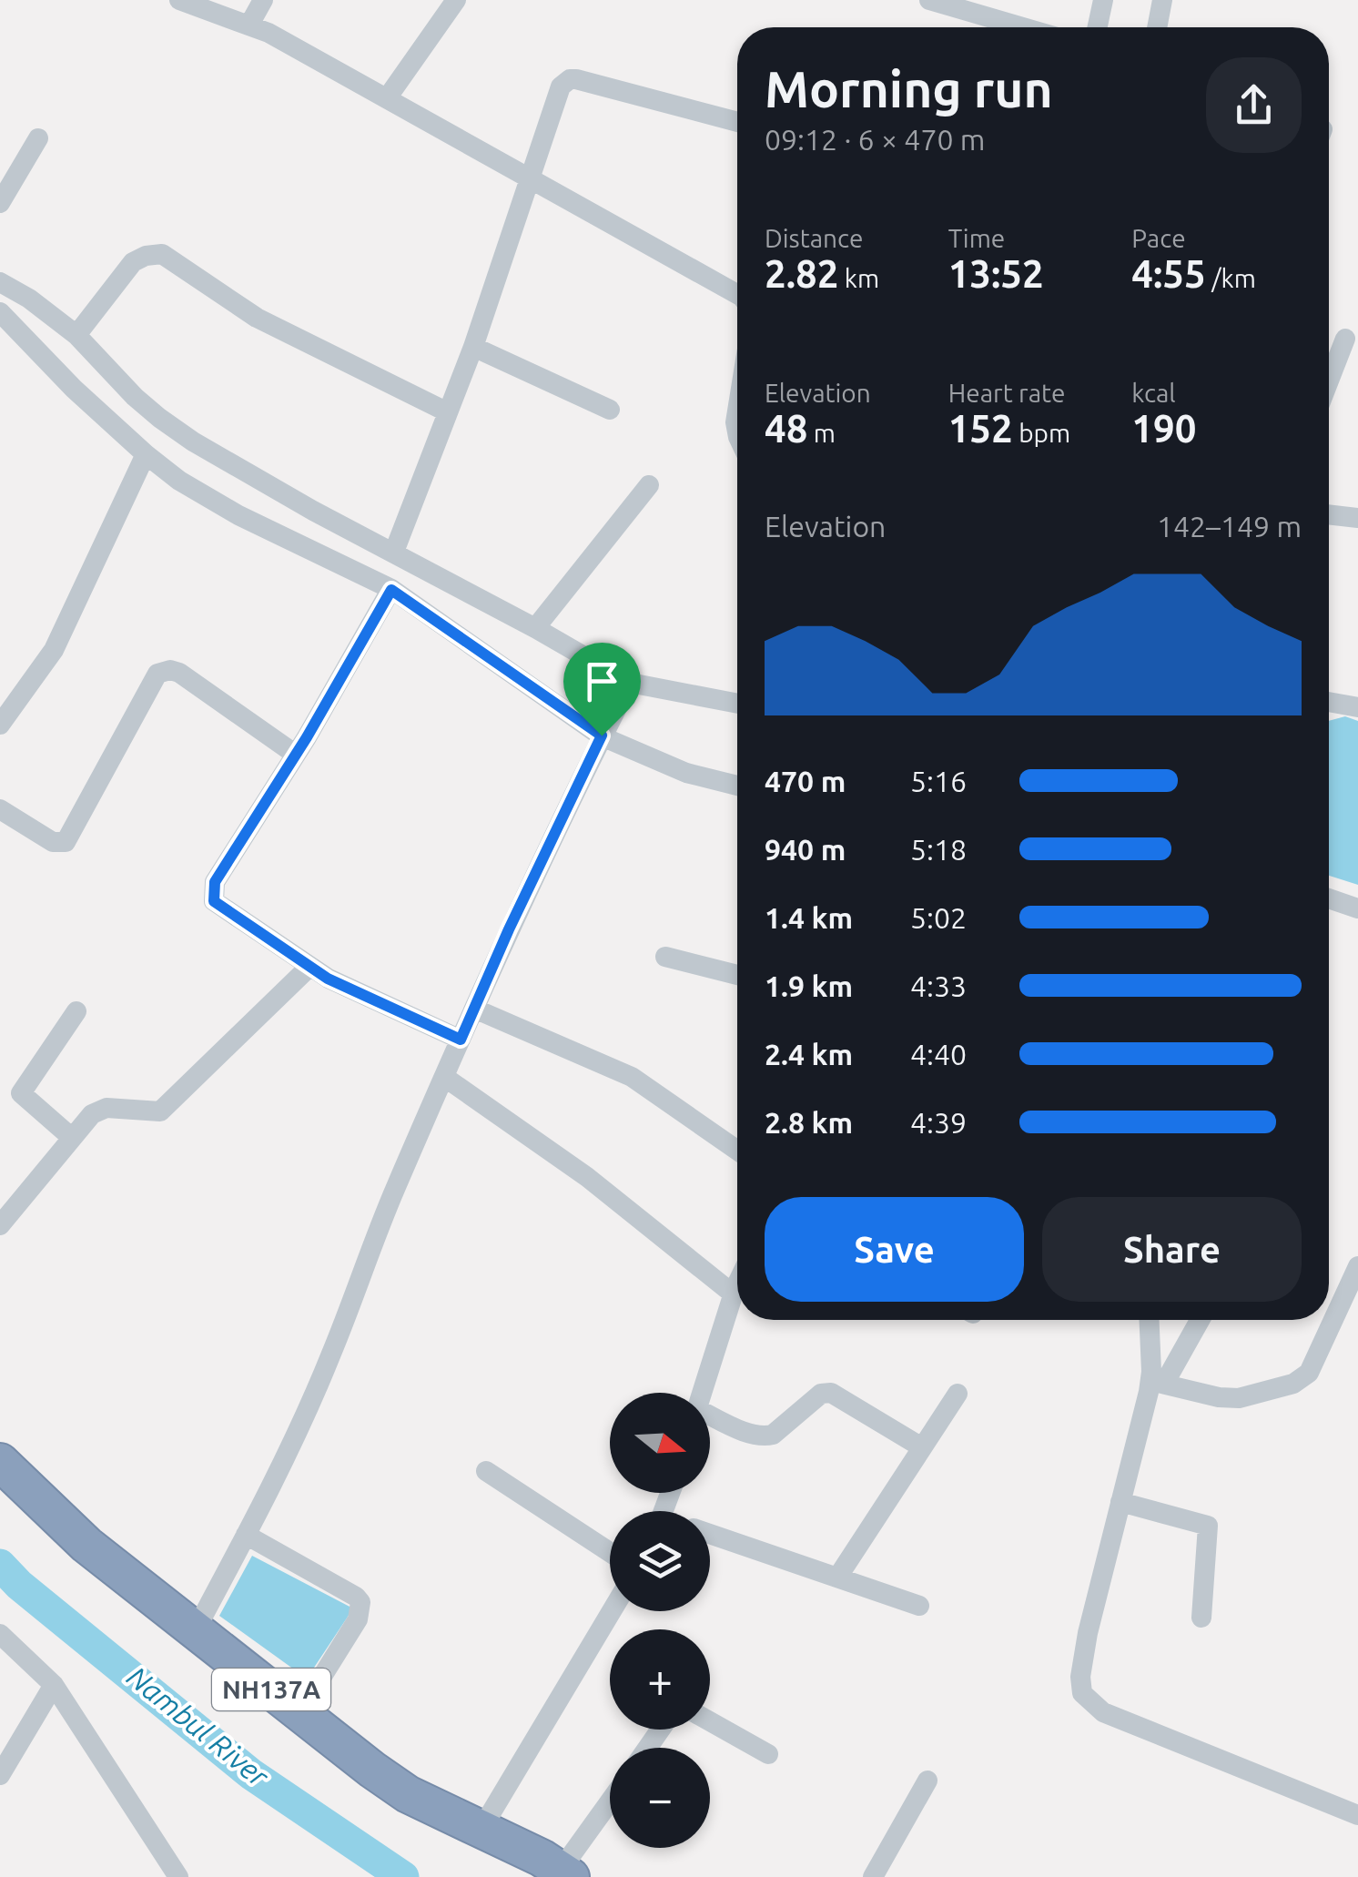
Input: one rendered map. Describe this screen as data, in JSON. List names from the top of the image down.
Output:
{
  "streets": {
    "highway": ["NH137A"]
  },
  "water": ["Nambul River"],
  "north": "right",
  "page": {
    "heading": ["Morning run", "09:12 · 6 × 470 m"],
    "stats": [
      ["Distance", "2.82 km"],
      ["Time", "13:52"],
      ["Pace", "4:55 /km"],
      ["Elevation", "48 m"],
      ["Heart rate", "152 bpm"],
      ["kcal", "190"]
    ],
    "chart": ["Elevation", "142–149 m"],
    "list": [
      {
        "name": "470 m",
        "note": "5:16"
      },
      {
        "name": "940 m",
        "note": "5:18"
      },
      {
        "name": "1.4 km",
        "note": "5:02"
      },
      {
        "name": "1.9 km",
        "note": "4:33"
      },
      {
        "name": "2.4 km",
        "note": "4:40"
      },
      {
        "name": "2.8 km",
        "note": "4:39"
      }
    ],
    "buttons": ["Save", "Share"],
    "map_buttons": ["+", "−"]
  }
}
